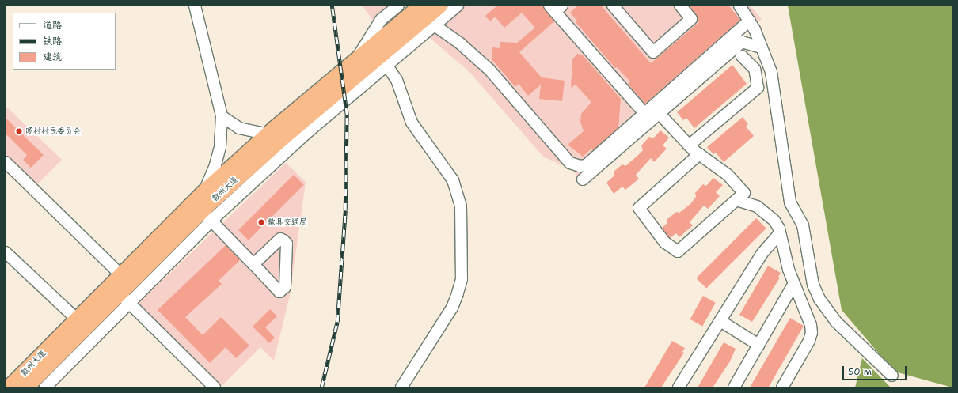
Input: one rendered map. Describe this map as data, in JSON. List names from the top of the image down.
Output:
{
  "streets": {
    "highway": ["歙州大道"]
  },
  "places": ["旸村村民委员会", "歙县交通局"],
  "legend": ["道路", "铁路", "建筑"],
  "scale_bar": "50 m"
}
